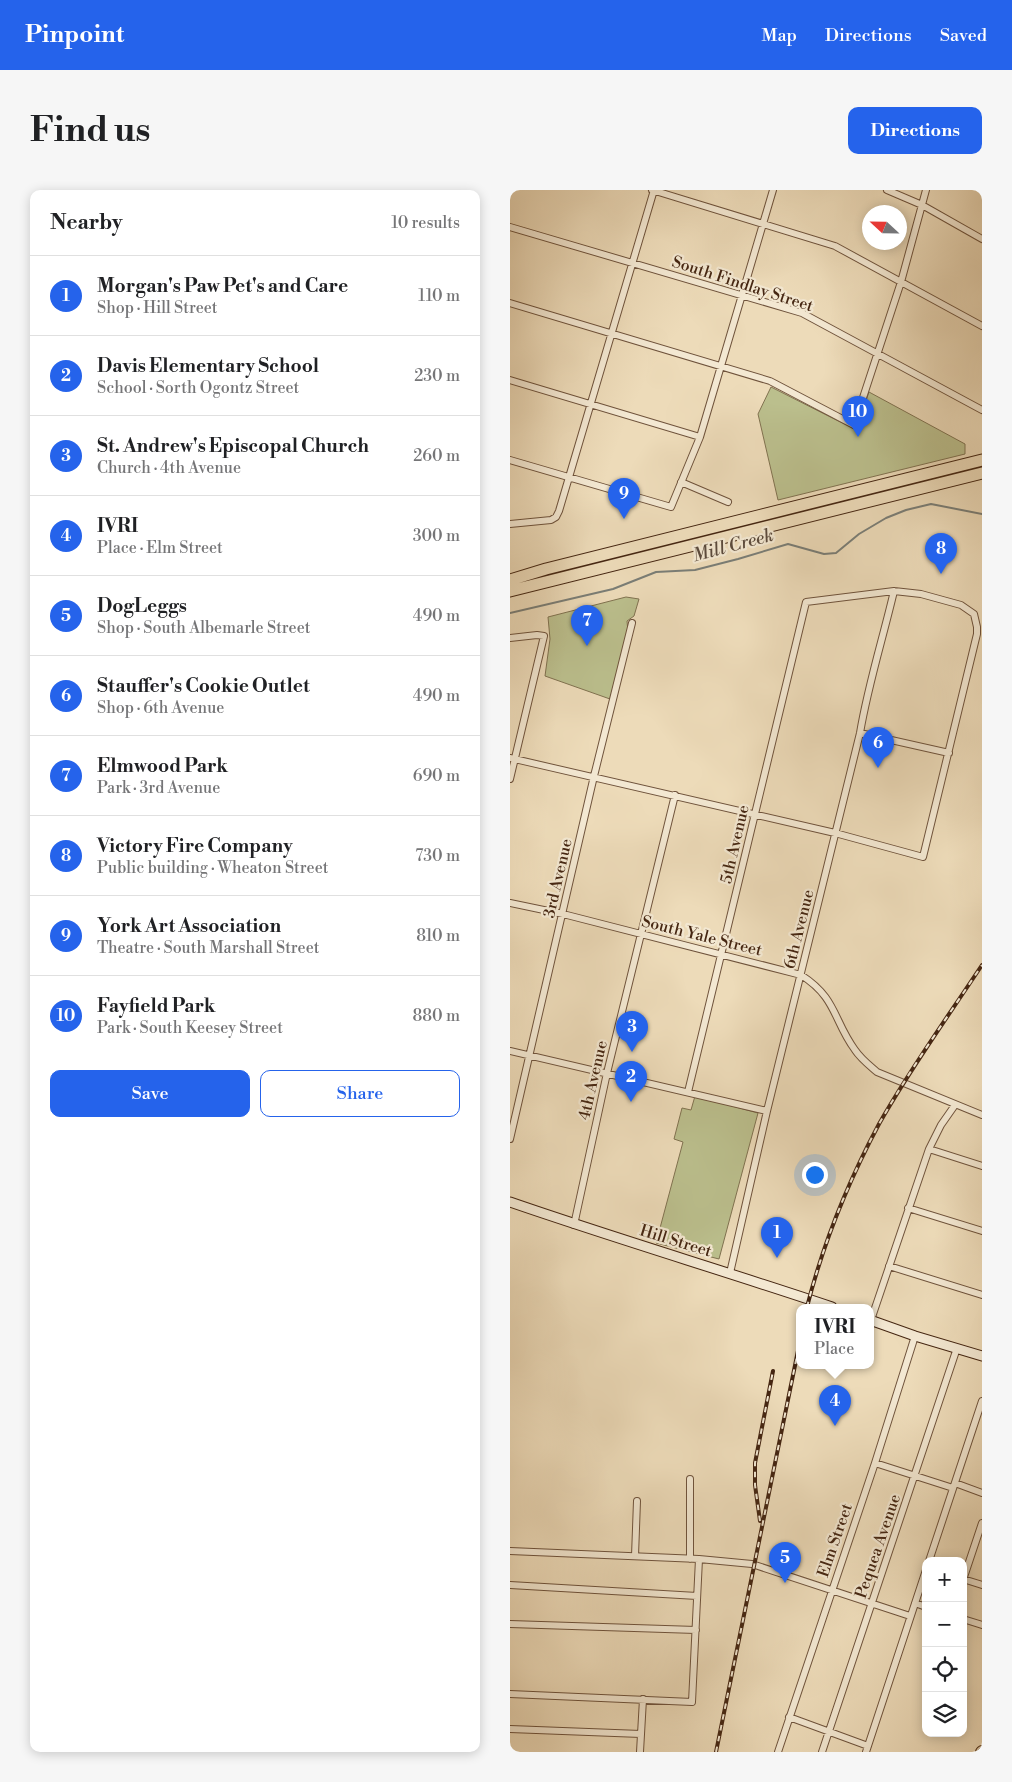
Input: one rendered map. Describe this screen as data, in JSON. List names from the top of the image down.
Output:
{
  "streets": {
    "main road": ["Hill Street"],
    "street": [
      "South Findlay Street",
      "5th Avenue",
      "3rd Avenue",
      "6th Avenue",
      "South Yale Street",
      "4th Avenue",
      "Elm Street",
      "Pequea Avenue"
    ]
  },
  "crossings": [
    ["5th Avenue", "6th Avenue"],
    ["5th Avenue", "South Yale Street"],
    ["3rd Avenue", "South Yale Street"],
    ["6th Avenue", "South Yale Street"],
    ["6th Avenue", "Hill Street"],
    ["South Yale Street", "4th Avenue"],
    ["4th Avenue", "Hill Street"]
  ],
  "water": ["Mill Creek"],
  "north": "left",
  "page": {
    "header": "Pinpoint",
    "nav": ["Map", "Directions", "Saved"],
    "buttons": [
      "Directions",
      ["Save", "Share"]
    ],
    "title": "Find us",
    "heading": ["Nearby", "10 results"],
    "list": [
      {
        "mark": "1",
        "name": "Morgan's Paw Pet's and Care",
        "note": "Shop · Hill Street",
        "value": "110 m"
      },
      {
        "mark": "2",
        "name": "Davis Elementary School",
        "note": "School · Sorth Ogontz Street",
        "value": "230 m"
      },
      {
        "mark": "3",
        "name": "St. Andrew's Episcopal Church",
        "note": "Church · 4th Avenue",
        "value": "260 m"
      },
      {
        "mark": "4",
        "name": "IVRI",
        "note": "Place · Elm Street",
        "value": "300 m"
      },
      {
        "mark": "5",
        "name": "DogLeggs",
        "note": "Shop · South Albemarle Street",
        "value": "490 m"
      },
      {
        "mark": "6",
        "name": "Stauffer's Cookie Outlet",
        "note": "Shop · 6th Avenue",
        "value": "490 m"
      },
      {
        "mark": "7",
        "name": "Elmwood Park",
        "note": "Park · 3rd Avenue",
        "value": "690 m"
      },
      {
        "mark": "8",
        "name": "Victory Fire Company",
        "note": "Public building · Wheaton Street",
        "value": "730 m"
      },
      {
        "mark": "9",
        "name": "York Art Association",
        "note": "Theatre · South Marshall Street",
        "value": "810 m"
      },
      {
        "mark": "10",
        "name": "Fayfield Park",
        "note": "Park · South Keesey Street",
        "value": "880 m"
      }
    ],
    "pins": [
      "10",
      "9",
      "8",
      "7",
      "6",
      "3",
      "2",
      "1",
      "4",
      "5"
    ],
    "popup": ["IVRI", "Place"],
    "map_buttons": ["+", "−"]
  }
}
